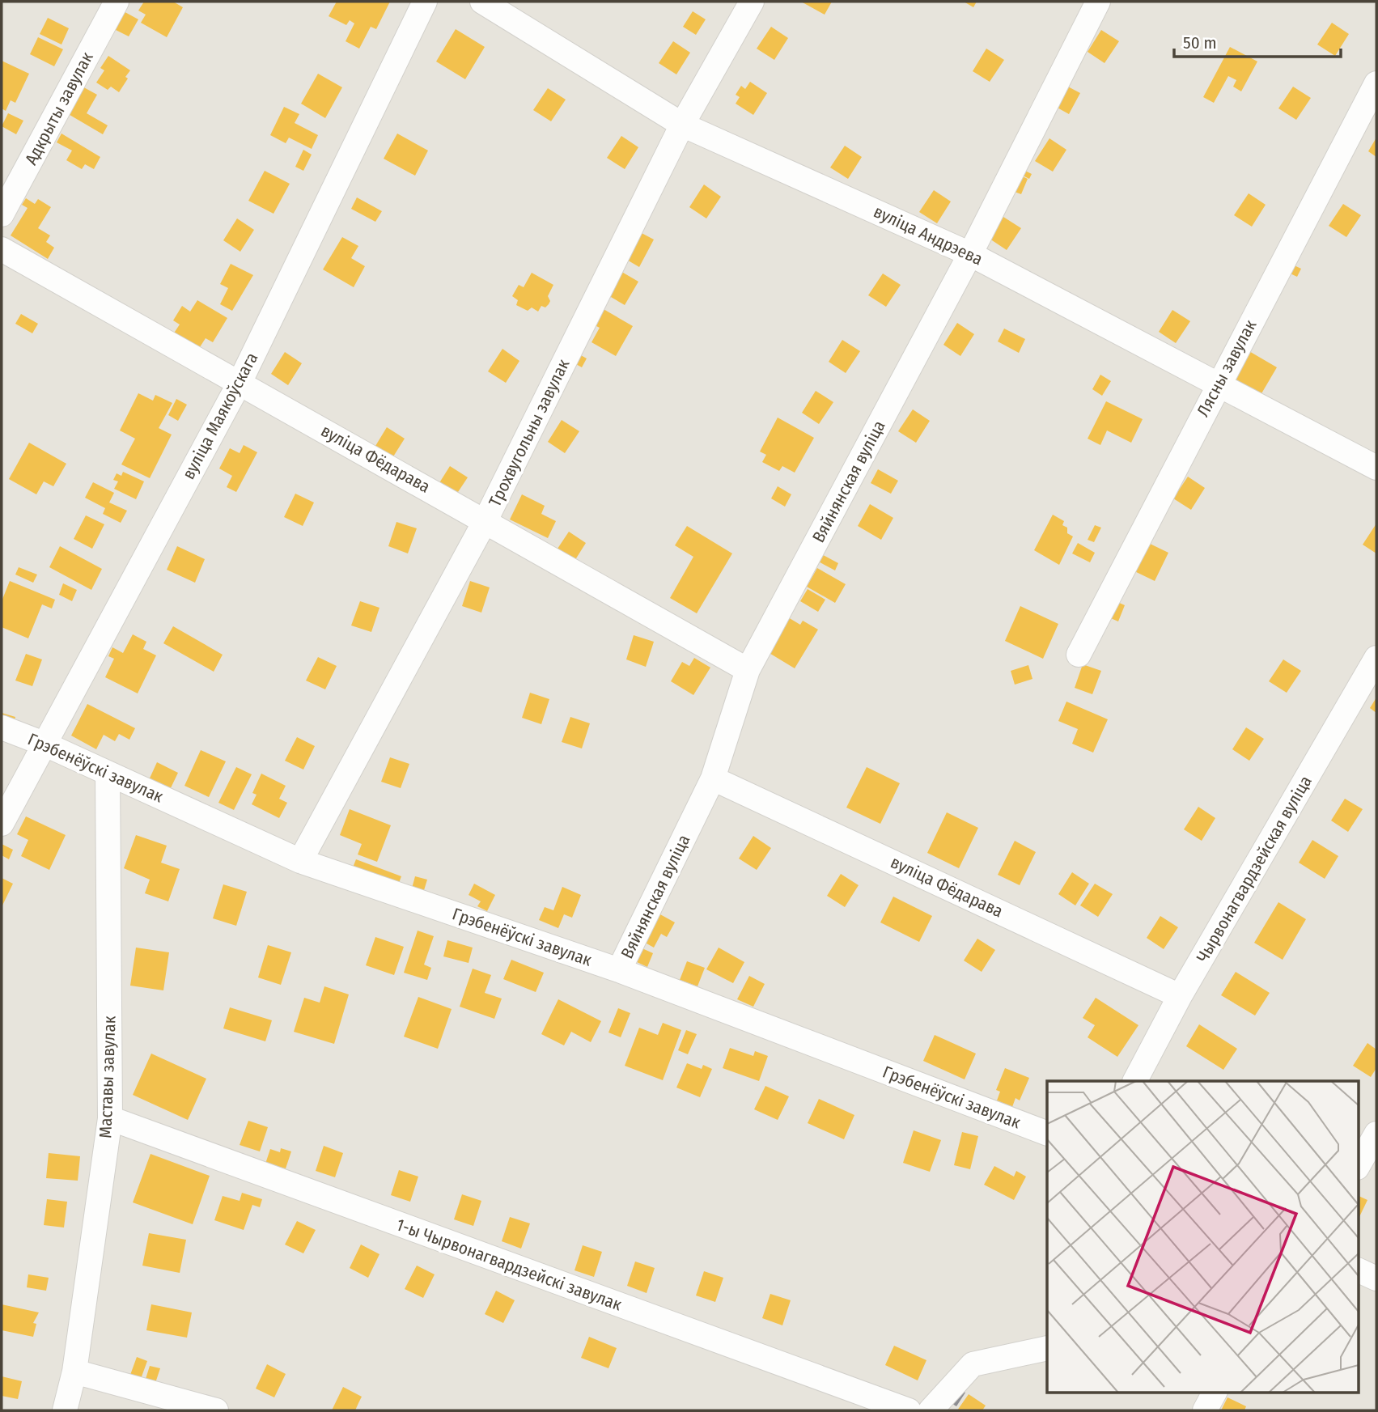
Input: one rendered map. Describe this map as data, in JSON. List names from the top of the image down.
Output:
{
  "streets": {
    "street": [
      "Адкрыты завулак",
      "вуліца Андрэева",
      "Лясны завулак",
      "вуліца Маякоўскага",
      "Трохвугольны завулак",
      "вуліца Фёдарава",
      "Вяйнянская вуліца",
      "Грэбенёўскі завулак",
      "Чырвонагвардзейская вуліца",
      "Маставы завулак",
      "1-ы Чырвонагвардзейскі завулак"
    ]
  },
  "crossings": [
    ["вуліца Андрэева", "Лясны завулак"],
    ["вуліца Андрэева", "Трохвугольны завулак"],
    ["вуліца Андрэева", "Вяйнянская вуліца"],
    ["вуліца Маякоўскага", "вуліца Фёдарава"],
    ["вуліца Маякоўскага", "Грэбенёўскі завулак"],
    ["Трохвугольны завулак", "вуліца Фёдарава"],
    ["Трохвугольны завулак", "Грэбенёўскі завулак"],
    ["вуліца Фёдарава", "Вяйнянская вуліца"],
    ["вуліца Фёдарава", "Чырвонагвардзейская вуліца"],
    ["Вяйнянская вуліца", "Грэбенёўскі завулак"],
    ["Грэбенёўскі завулак", "Маставы завулак"],
    ["Маставы завулак", "1-ы Чырвонагвардзейскі завулак"]
  ],
  "scale_bar": "50 m"
}
